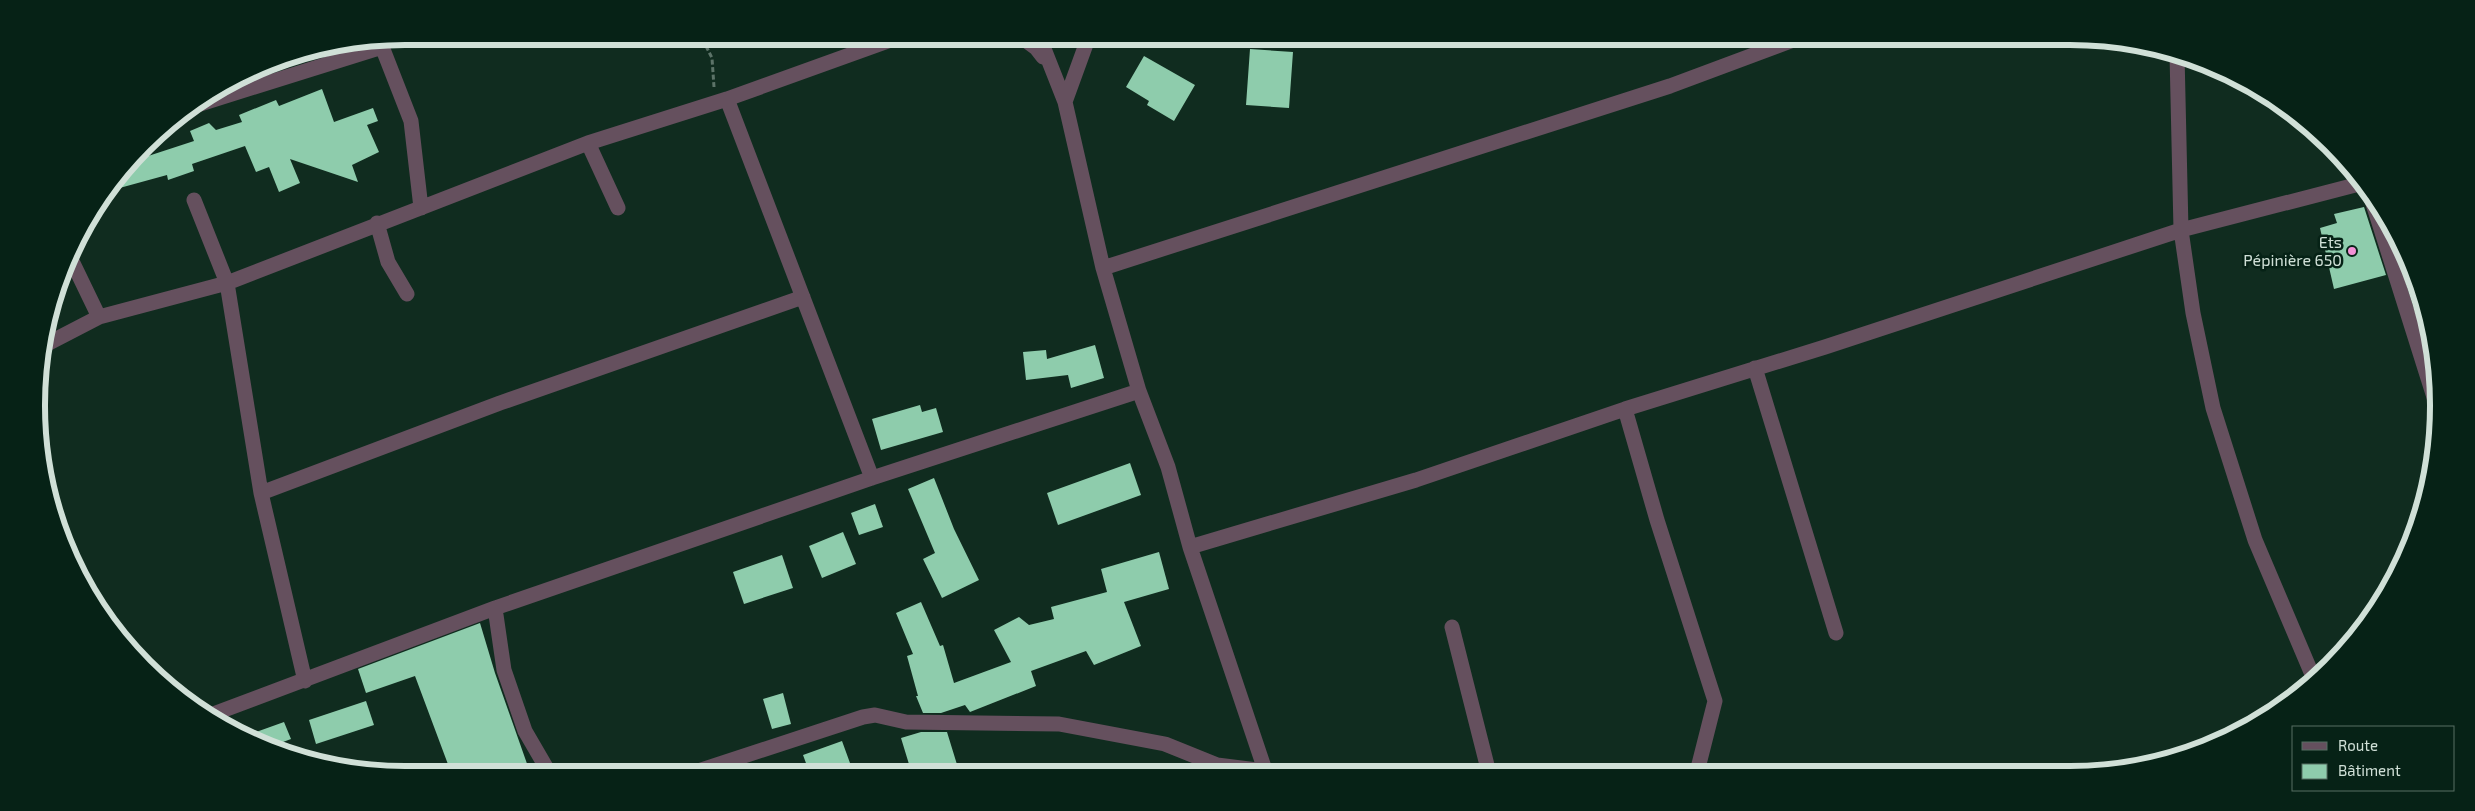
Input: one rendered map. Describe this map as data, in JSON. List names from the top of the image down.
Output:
{
  "places": ["Ets Pépinière 650"],
  "legend": ["Route", "Bâtiment"]
}
